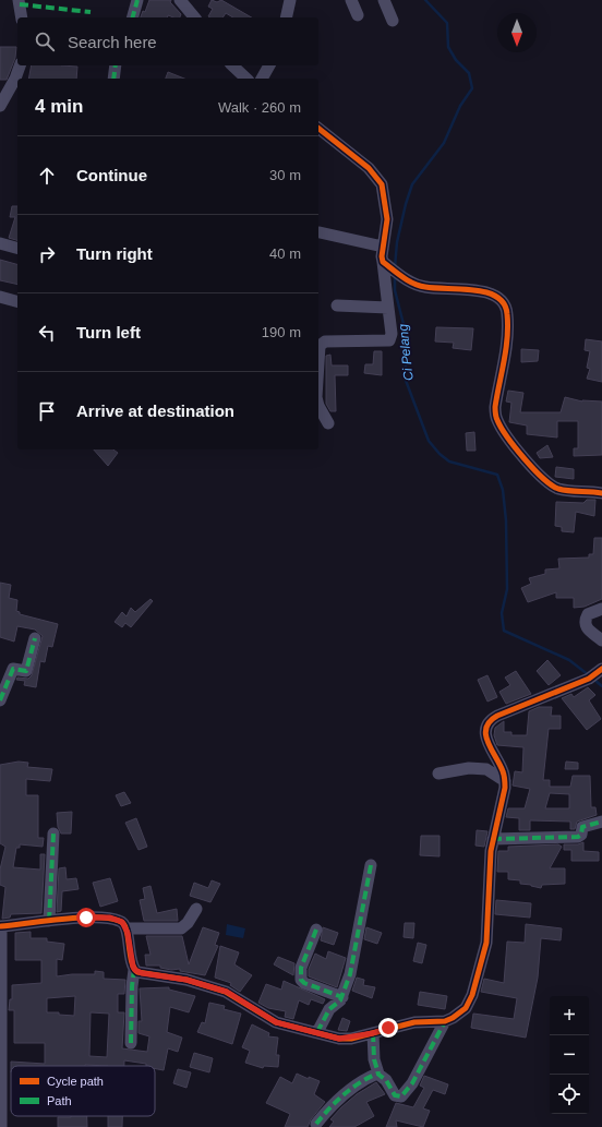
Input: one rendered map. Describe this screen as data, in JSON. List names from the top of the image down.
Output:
{
  "water": ["Ci Pelang"],
  "legend": ["Cycle path", "Path"],
  "north": "bottom",
  "page": {
    "search": "Search here",
    "heading": ["4 min", "Walk · 260 m"],
    "list": [
      ["Continue", "30 m"],
      ["Turn right", "40 m"],
      ["Turn left", "190 m"],
      "Arrive at destination"
    ],
    "map_buttons": ["+", "−"]
  }
}
